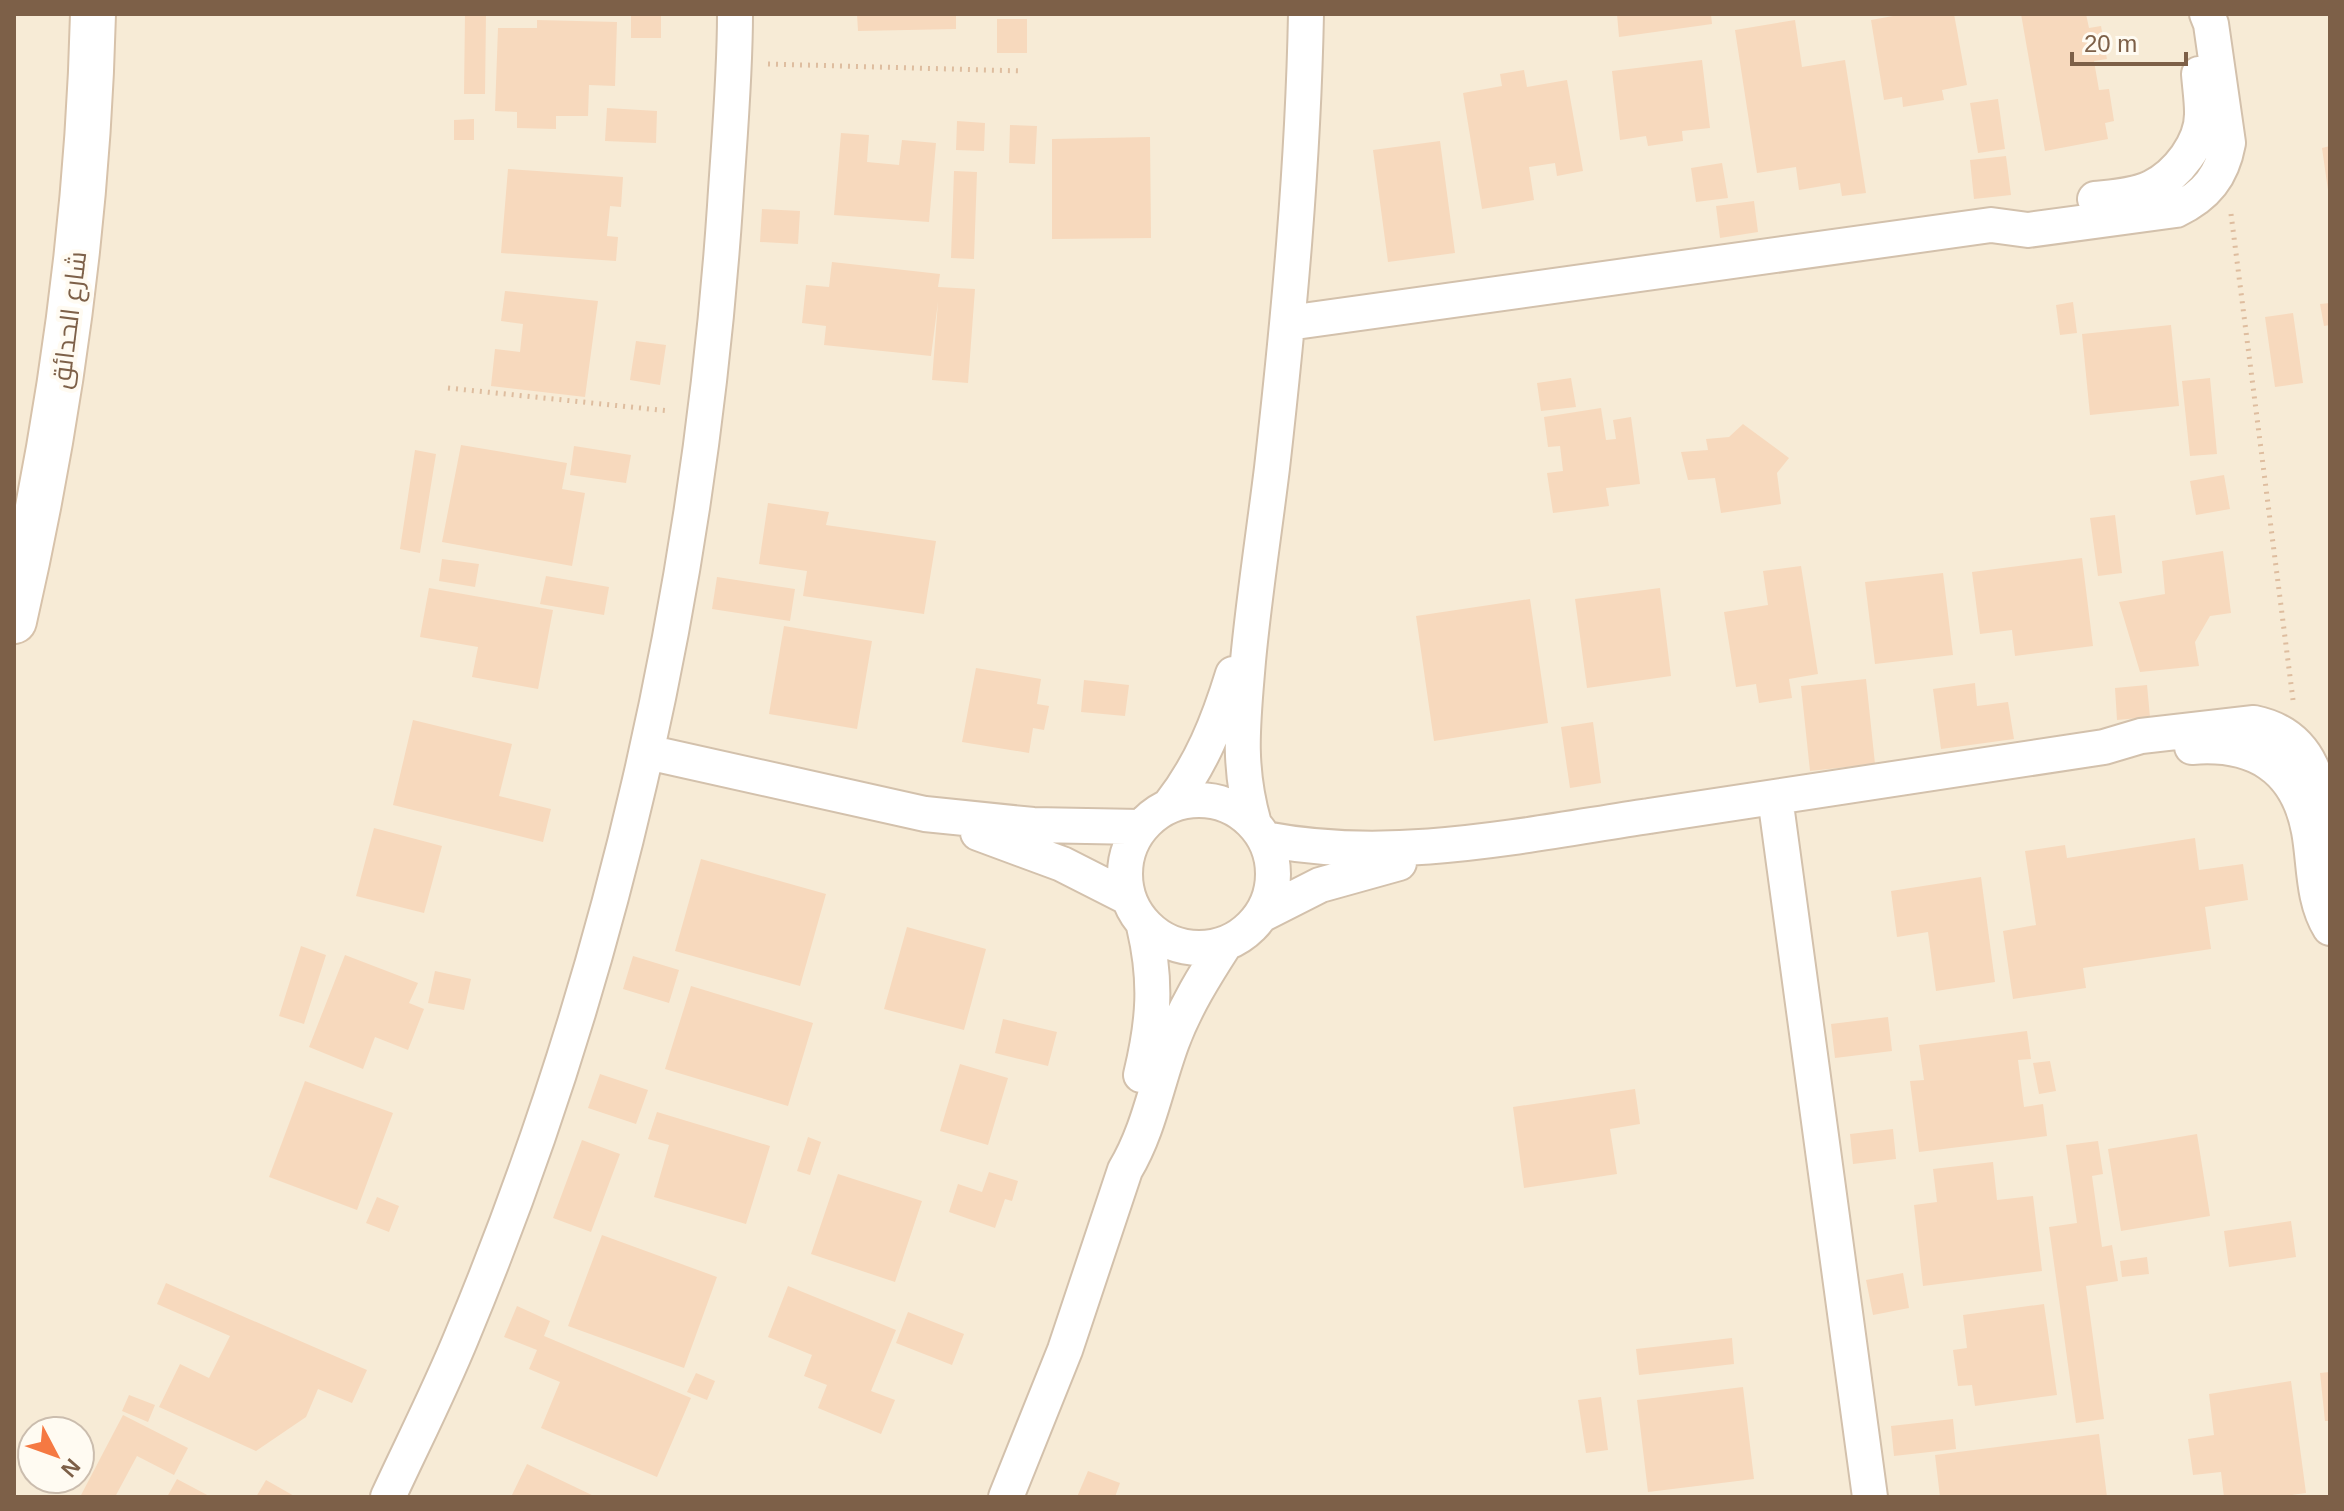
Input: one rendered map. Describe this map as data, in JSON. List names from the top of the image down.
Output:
{
  "streets": {
    "street": ["شارع الحدائق"]
  },
  "scale_bar": "20 m",
  "north": "bottom right"
}
